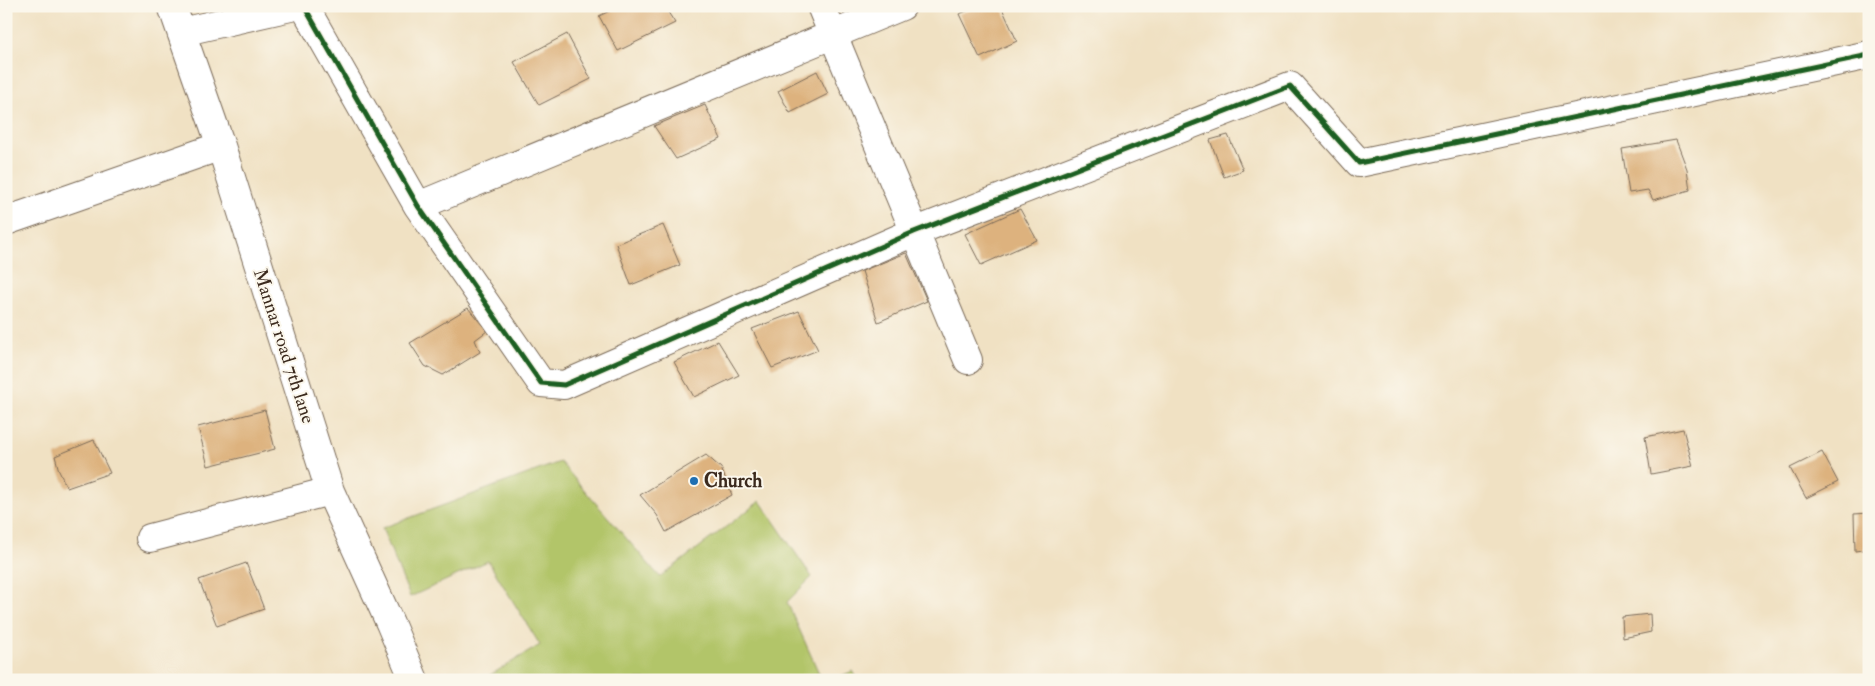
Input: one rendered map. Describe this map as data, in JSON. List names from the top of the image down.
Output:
{
  "streets": {
    "street": ["Mannar road 7th lane"]
  },
  "places": ["Church"]
}
